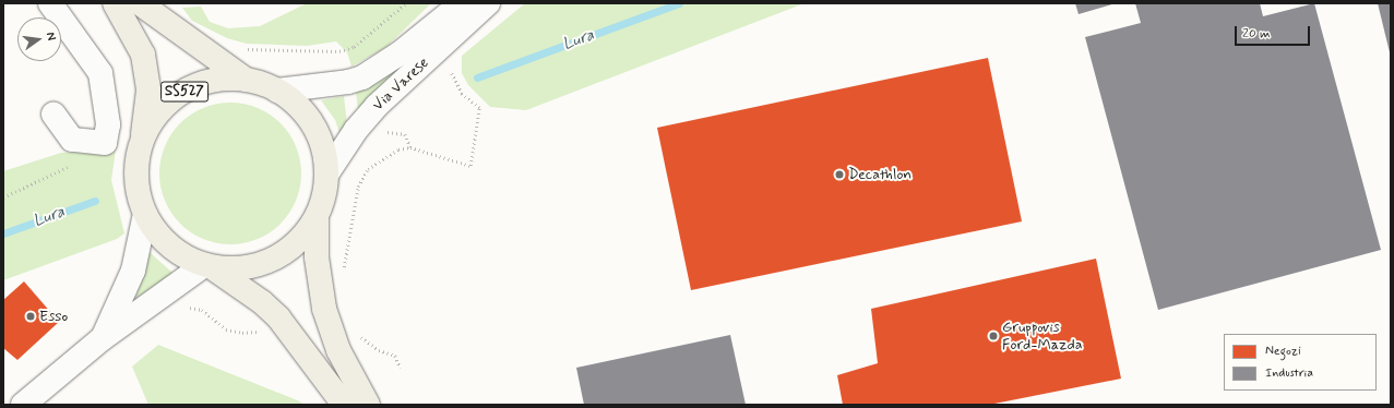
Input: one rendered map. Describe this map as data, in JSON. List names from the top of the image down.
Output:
{
  "streets": {
    "main road": ["SS527"],
    "street": ["Via Varese"]
  },
  "crossings": [
    ["Via Varese", "SS527"]
  ],
  "water": ["Lura"],
  "places": ["Decathlon", "Esso", "Gruppovis Ford-Mazda"],
  "legend": ["Negozi", "Industria"],
  "scale_bar": "20 m",
  "north": "right"
}
